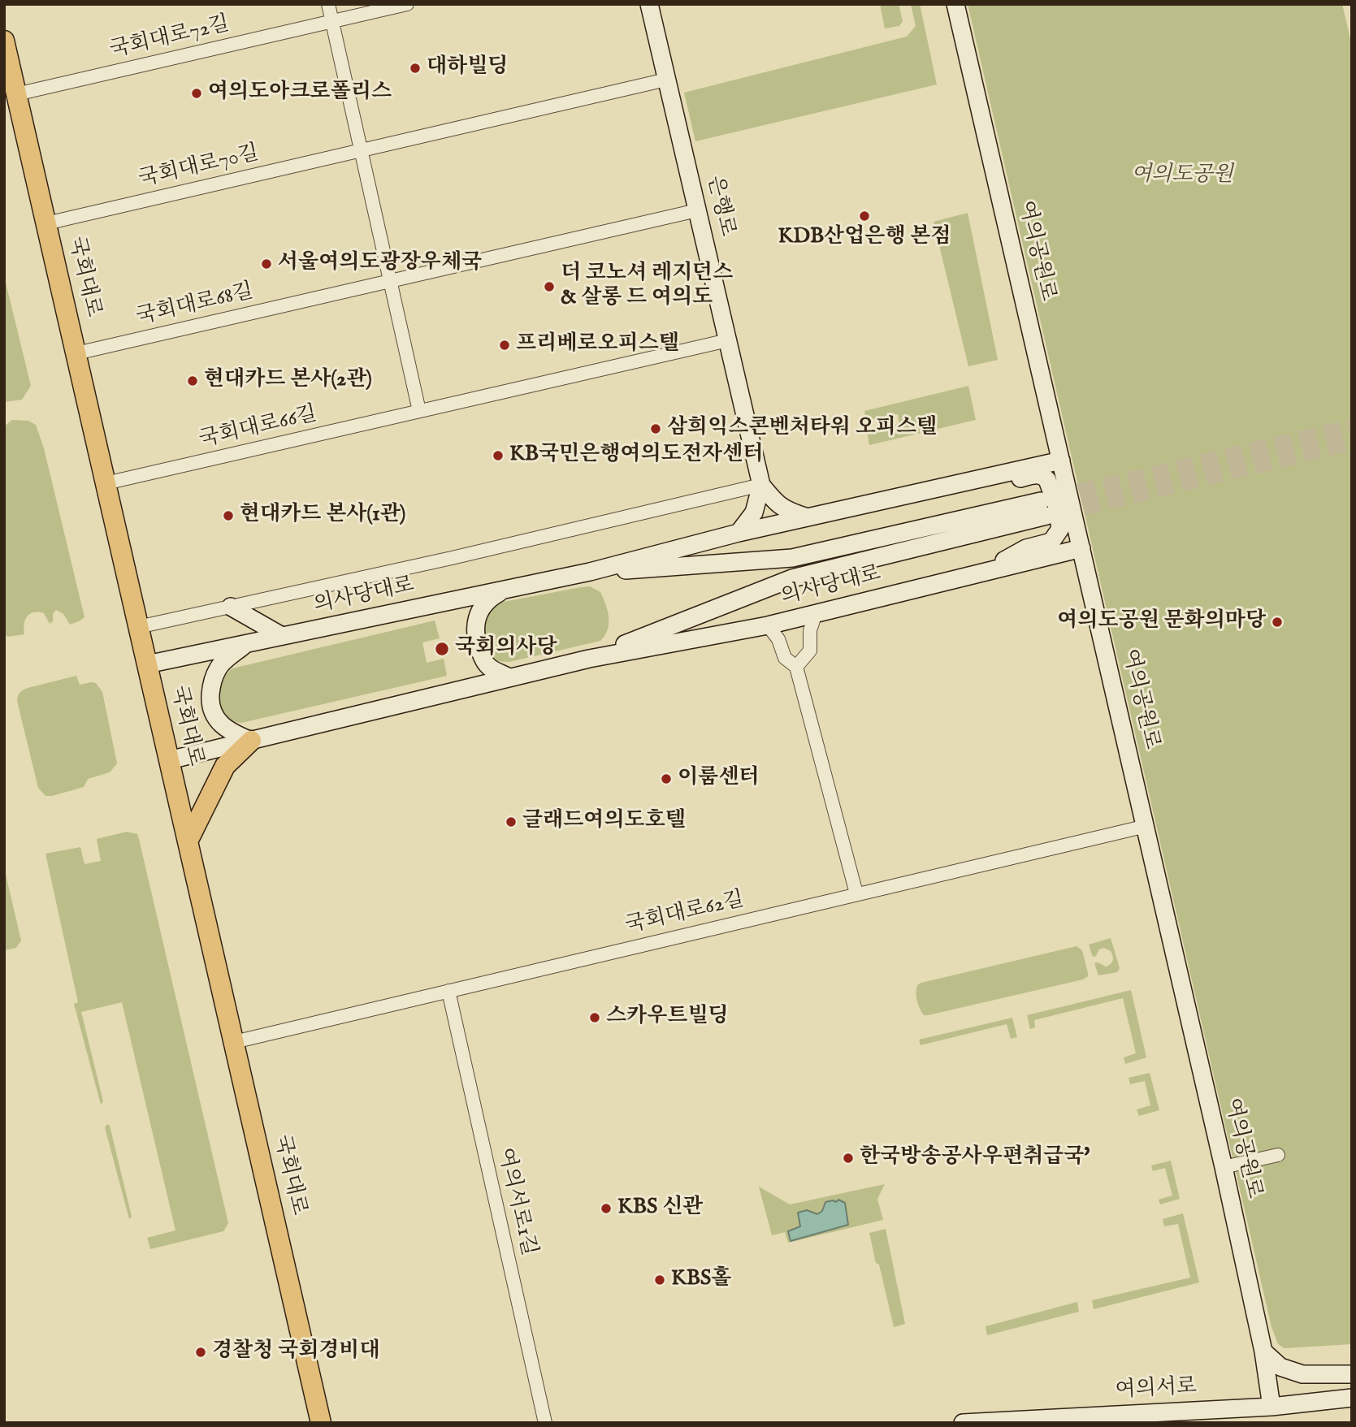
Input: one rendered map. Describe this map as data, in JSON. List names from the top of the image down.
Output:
{
  "streets": {
    "main road": [
      "은행로",
      "여의공원로",
      "국회대로",
      "의사당대로",
      "여의서로"
    ],
    "street": [
      "국회대로72길",
      "국회대로70길",
      "국회대로68길",
      "국회대로66길",
      "국회대로62길",
      "여의서로1길"
    ]
  },
  "crossings": [
    ["국회대로72길", "국회대로"],
    ["국회대로70길", "은행로"],
    ["국회대로70길", "국회대로"],
    ["은행로", "국회대로68길"],
    ["은행로", "국회대로66길"],
    ["여의공원로", "의사당대로"],
    ["여의공원로", "국회대로62길"],
    ["여의공원로", "여의서로"],
    ["국회대로", "국회대로68길"],
    ["국회대로", "국회대로66길"],
    ["국회대로", "의사당대로"],
    ["국회대로", "국회대로62길"],
    ["국회대로62길", "여의서로1길"]
  ],
  "parks": ["여의도공원"],
  "places": [
    "대하빌딩",
    "여의도아크로폴리스",
    "KDB산업은행 본점",
    "서울여의도광장우체국",
    "더 코노셔 레지던스 & 살롱 드 여의도",
    "프리베로오피스텔",
    "현대카드 본사(2관)",
    "삼희익스콘벤처타워 오피스텔",
    "KB국민은행여의도전자센터",
    "현대카드 본사(1관)",
    "여의도공원 문화의마당",
    "국회의사당",
    "이룸센터",
    "글래드여의도호텔",
    "스카우트빌딩",
    "한국방송공사우편취급국'",
    "KBS 신관",
    "KBS홀",
    "경찰청 국회경비대"
  ]
}
